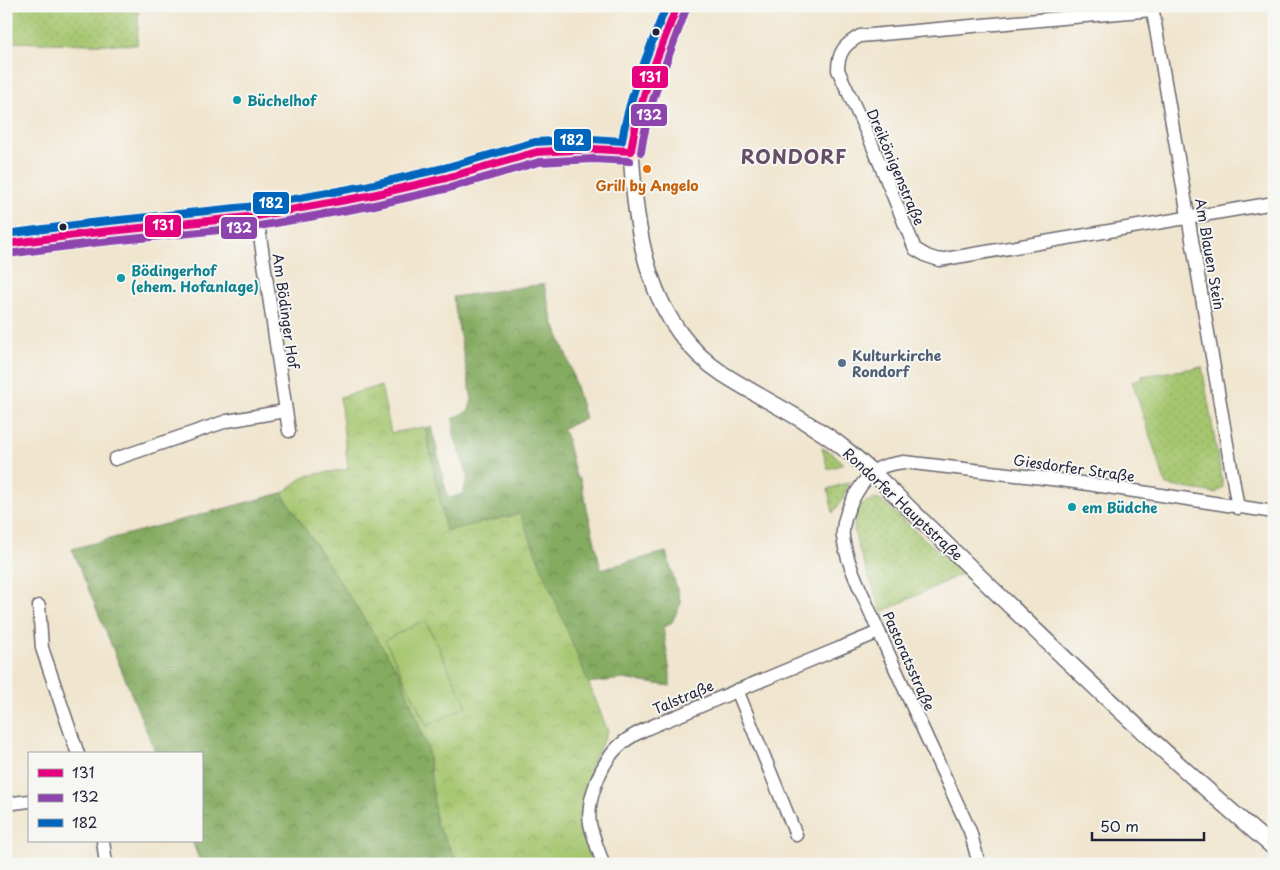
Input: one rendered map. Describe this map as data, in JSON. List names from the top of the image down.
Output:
{
  "streets": {
    "main road": ["Rondorfer Hauptstraße"],
    "street": [
      "Dreikönigenstraße",
      "Am Blauen Stein",
      "Am Bödinger Hof",
      "Giesdorfer Straße",
      "Pastoratsstraße",
      "Talstraße"
    ]
  },
  "crossings": [
    ["Dreikönigenstraße", "Am Blauen Stein"],
    ["Am Blauen Stein", "Giesdorfer Straße"],
    ["Giesdorfer Straße", "Rondorfer Hauptstraße"],
    ["Giesdorfer Straße", "Pastoratsstraße"],
    ["Rondorfer Hauptstraße", "Pastoratsstraße"],
    ["Pastoratsstraße", "Talstraße"]
  ],
  "districts": ["RONDORF"],
  "places": [
    "Büchelhof",
    "Grill by Angelo",
    "Bödingerhof (ehem. Hofanlage)",
    "Kulturkirche Rondorf",
    "em Büdche"
  ],
  "lines": ["transit line 131", "transit line 182", "transit line 132"],
  "legend": ["131", "132", "182"],
  "scale_bar": "50 m"
}
